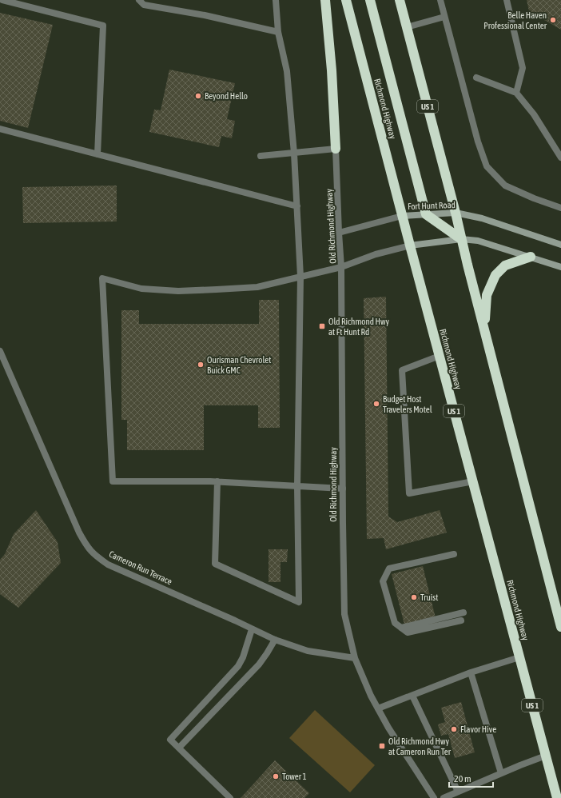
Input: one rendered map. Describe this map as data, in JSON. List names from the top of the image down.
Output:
{
  "streets": {
    "highway": ["US 1", "Richmond Highway"],
    "main road": ["Fort Hunt Road"],
    "street": ["Old Richmond Highway", "Cameron Run Terrace"]
  },
  "crossings": [
    ["US 1", "Fort Hunt Road"],
    ["Richmond Highway", "Fort Hunt Road"],
    ["Fort Hunt Road", "Old Richmond Highway"],
    ["Old Richmond Highway", "Cameron Run Terrace"]
  ],
  "places": {
    "other": [
      "Belle Haven Professional Center",
      "Beyond Hello",
      "Ourisman Chevrolet Buick GMC",
      "Budget Host Travelers Motel",
      "Truist",
      "Flavor Hive",
      "Tower 1"
    ],
    "transit": ["Old Richmond Hwy at Ft Hunt Rd", "Old Richmond Hwy at Cameron Run Ter"]
  },
  "scale_bar": "20 m"
}
